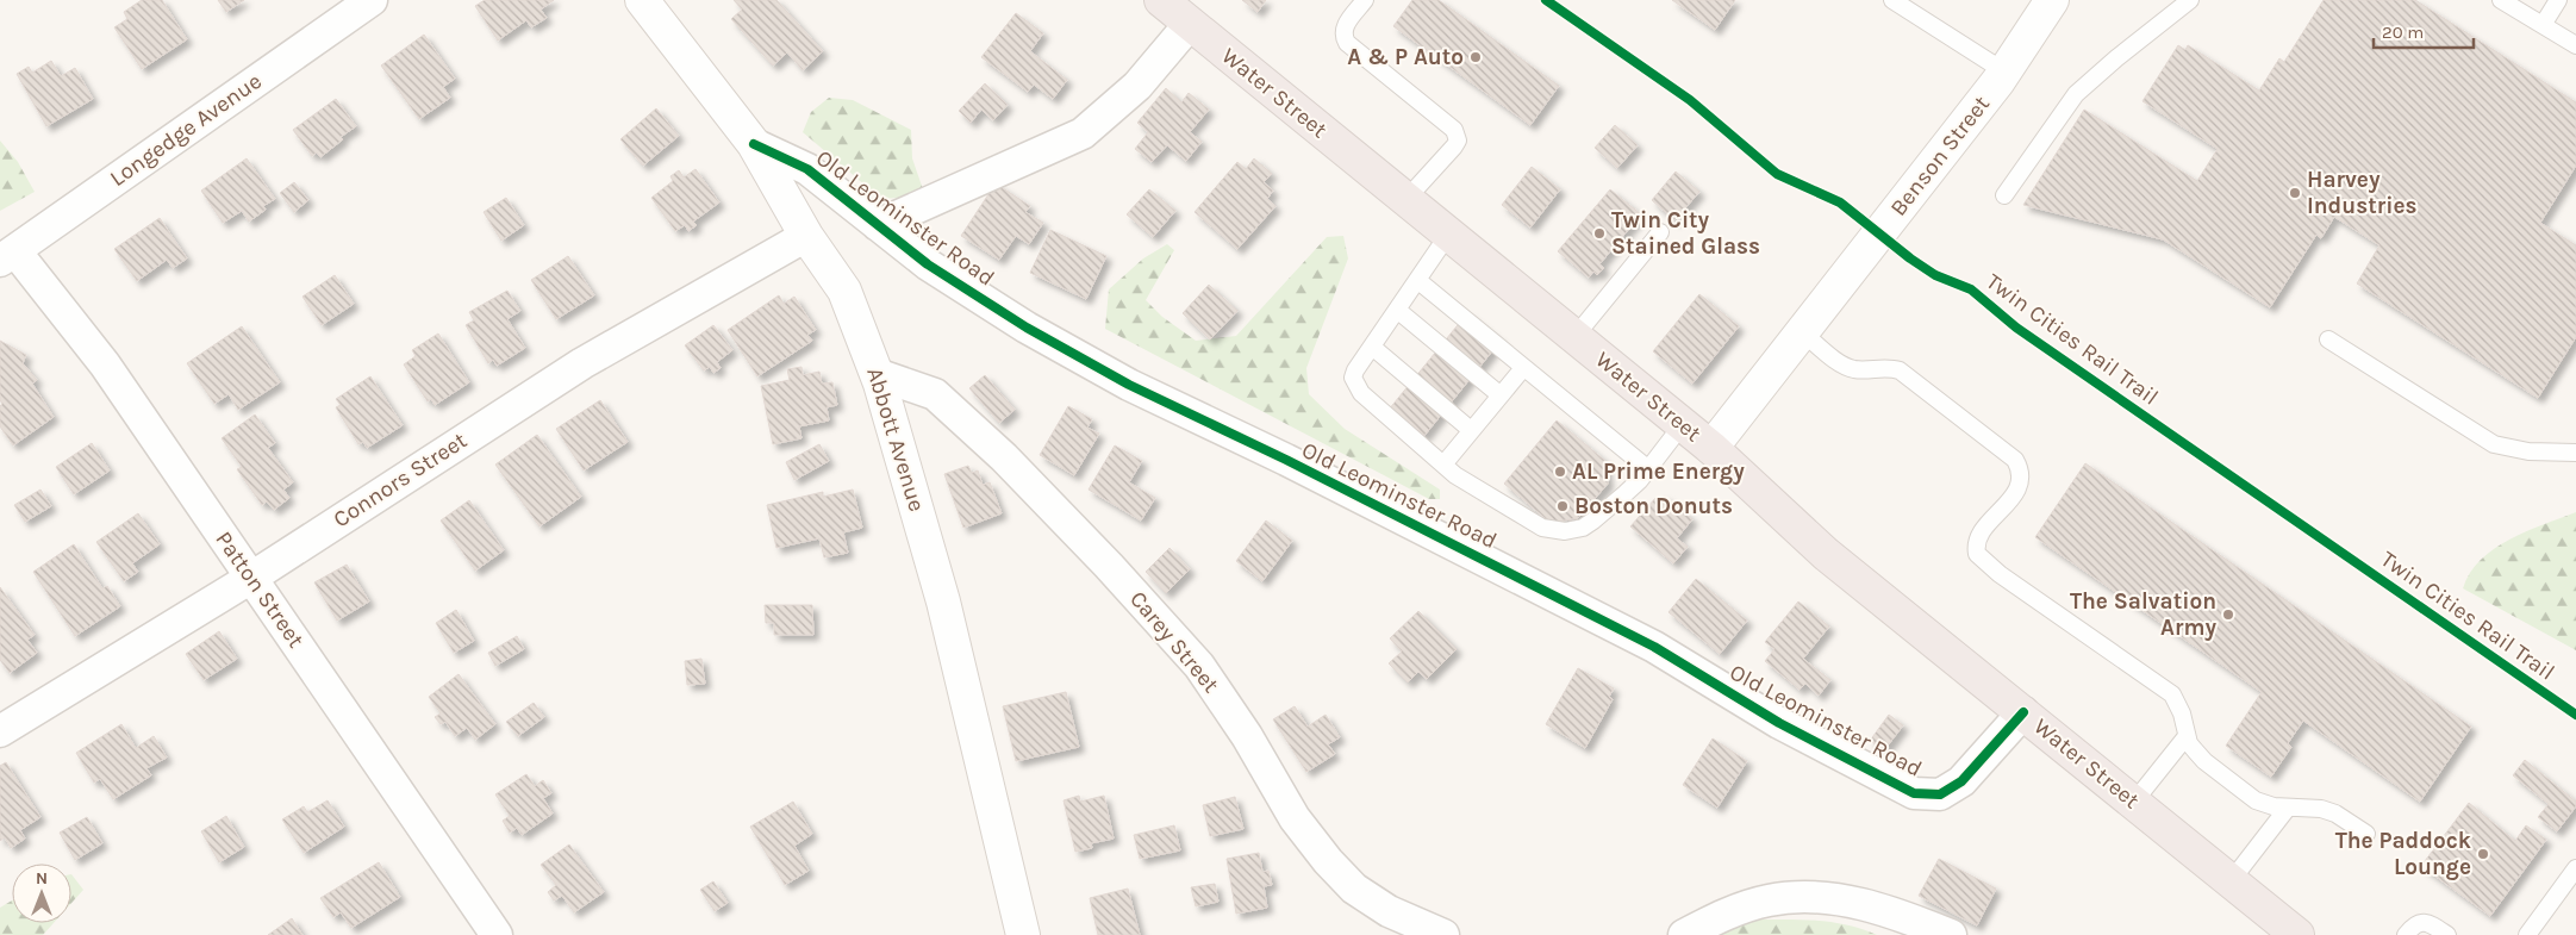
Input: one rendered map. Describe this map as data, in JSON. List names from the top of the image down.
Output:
{
  "streets": {
    "highway": ["Water Street"],
    "main road": ["Benson Street", "Abbott Avenue"],
    "street": [
      "Longedge Avenue",
      "Old Leominster Road",
      "Connors Street",
      "Patton Street",
      "Carey Street"
    ],
    "cycle path": ["Twin Cities Rail Trail"]
  },
  "crossings": [
    ["Water Street", "Benson Street"],
    ["Water Street", "Old Leominster Road"],
    ["Longedge Avenue", "Patton Street"],
    ["Old Leominster Road", "Abbott Avenue"],
    ["Abbott Avenue", "Connors Street"],
    ["Abbott Avenue", "Carey Street"],
    ["Connors Street", "Patton Street"]
  ],
  "places": [
    "A & P Auto",
    "Harvey Industries",
    "Twin City Stained Glass",
    "AL Prime Energy",
    "Boston Donuts",
    "The Salvation Army",
    "The Paddock Lounge"
  ],
  "scale_bar": "20 m",
  "north": "top"
}
